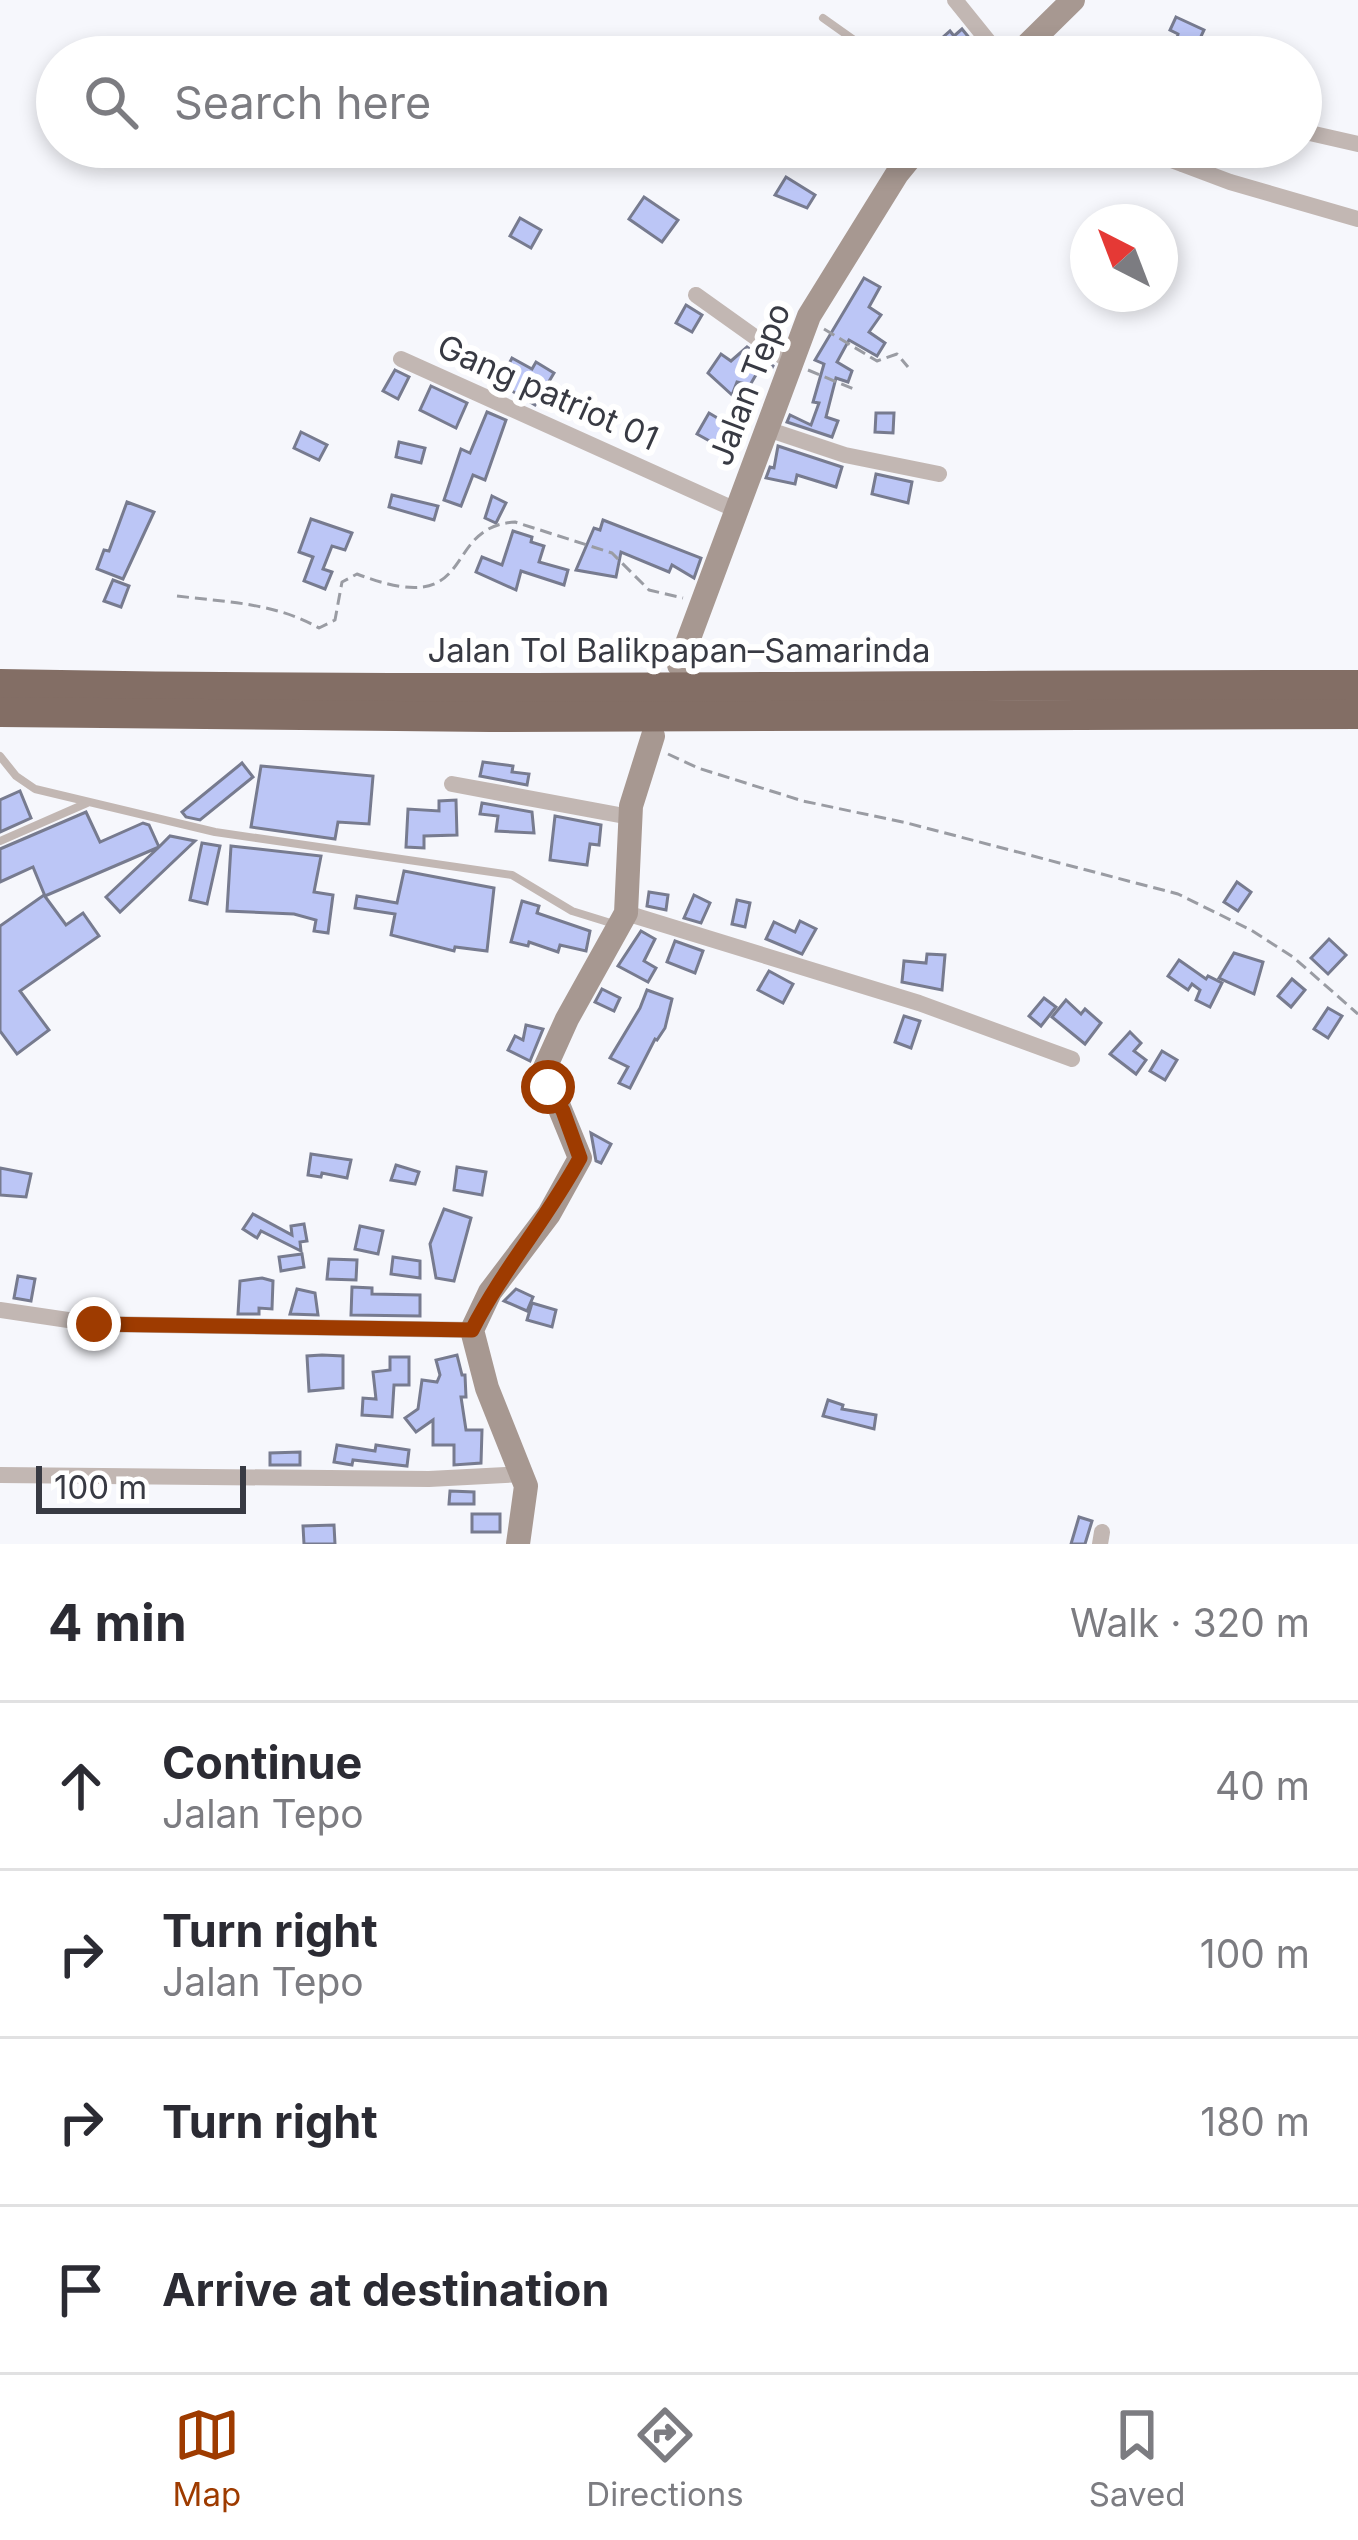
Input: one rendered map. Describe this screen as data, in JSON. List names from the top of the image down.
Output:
{
  "streets": {
    "highway": ["Jalan Tol Balikpapan–Samarinda"],
    "street": ["Jalan Tepo", "Gang patriot 01"]
  },
  "crossings": [
    ["Jalan Tepo", "Gang patriot 01"]
  ],
  "scale_bar": "100 m",
  "north": "top left",
  "page": {
    "search": "Search here",
    "scale": "100 m",
    "heading": ["4 min", "Walk · 320 m"],
    "list": [
      ["Continue", "Jalan Tepo", "40 m"],
      ["Turn right", "Jalan Tepo", "100 m"],
      ["Turn right", "180 m"],
      "Arrive at destination"
    ],
    "nav": ["Map", "Directions", "Saved"]
  }
}
